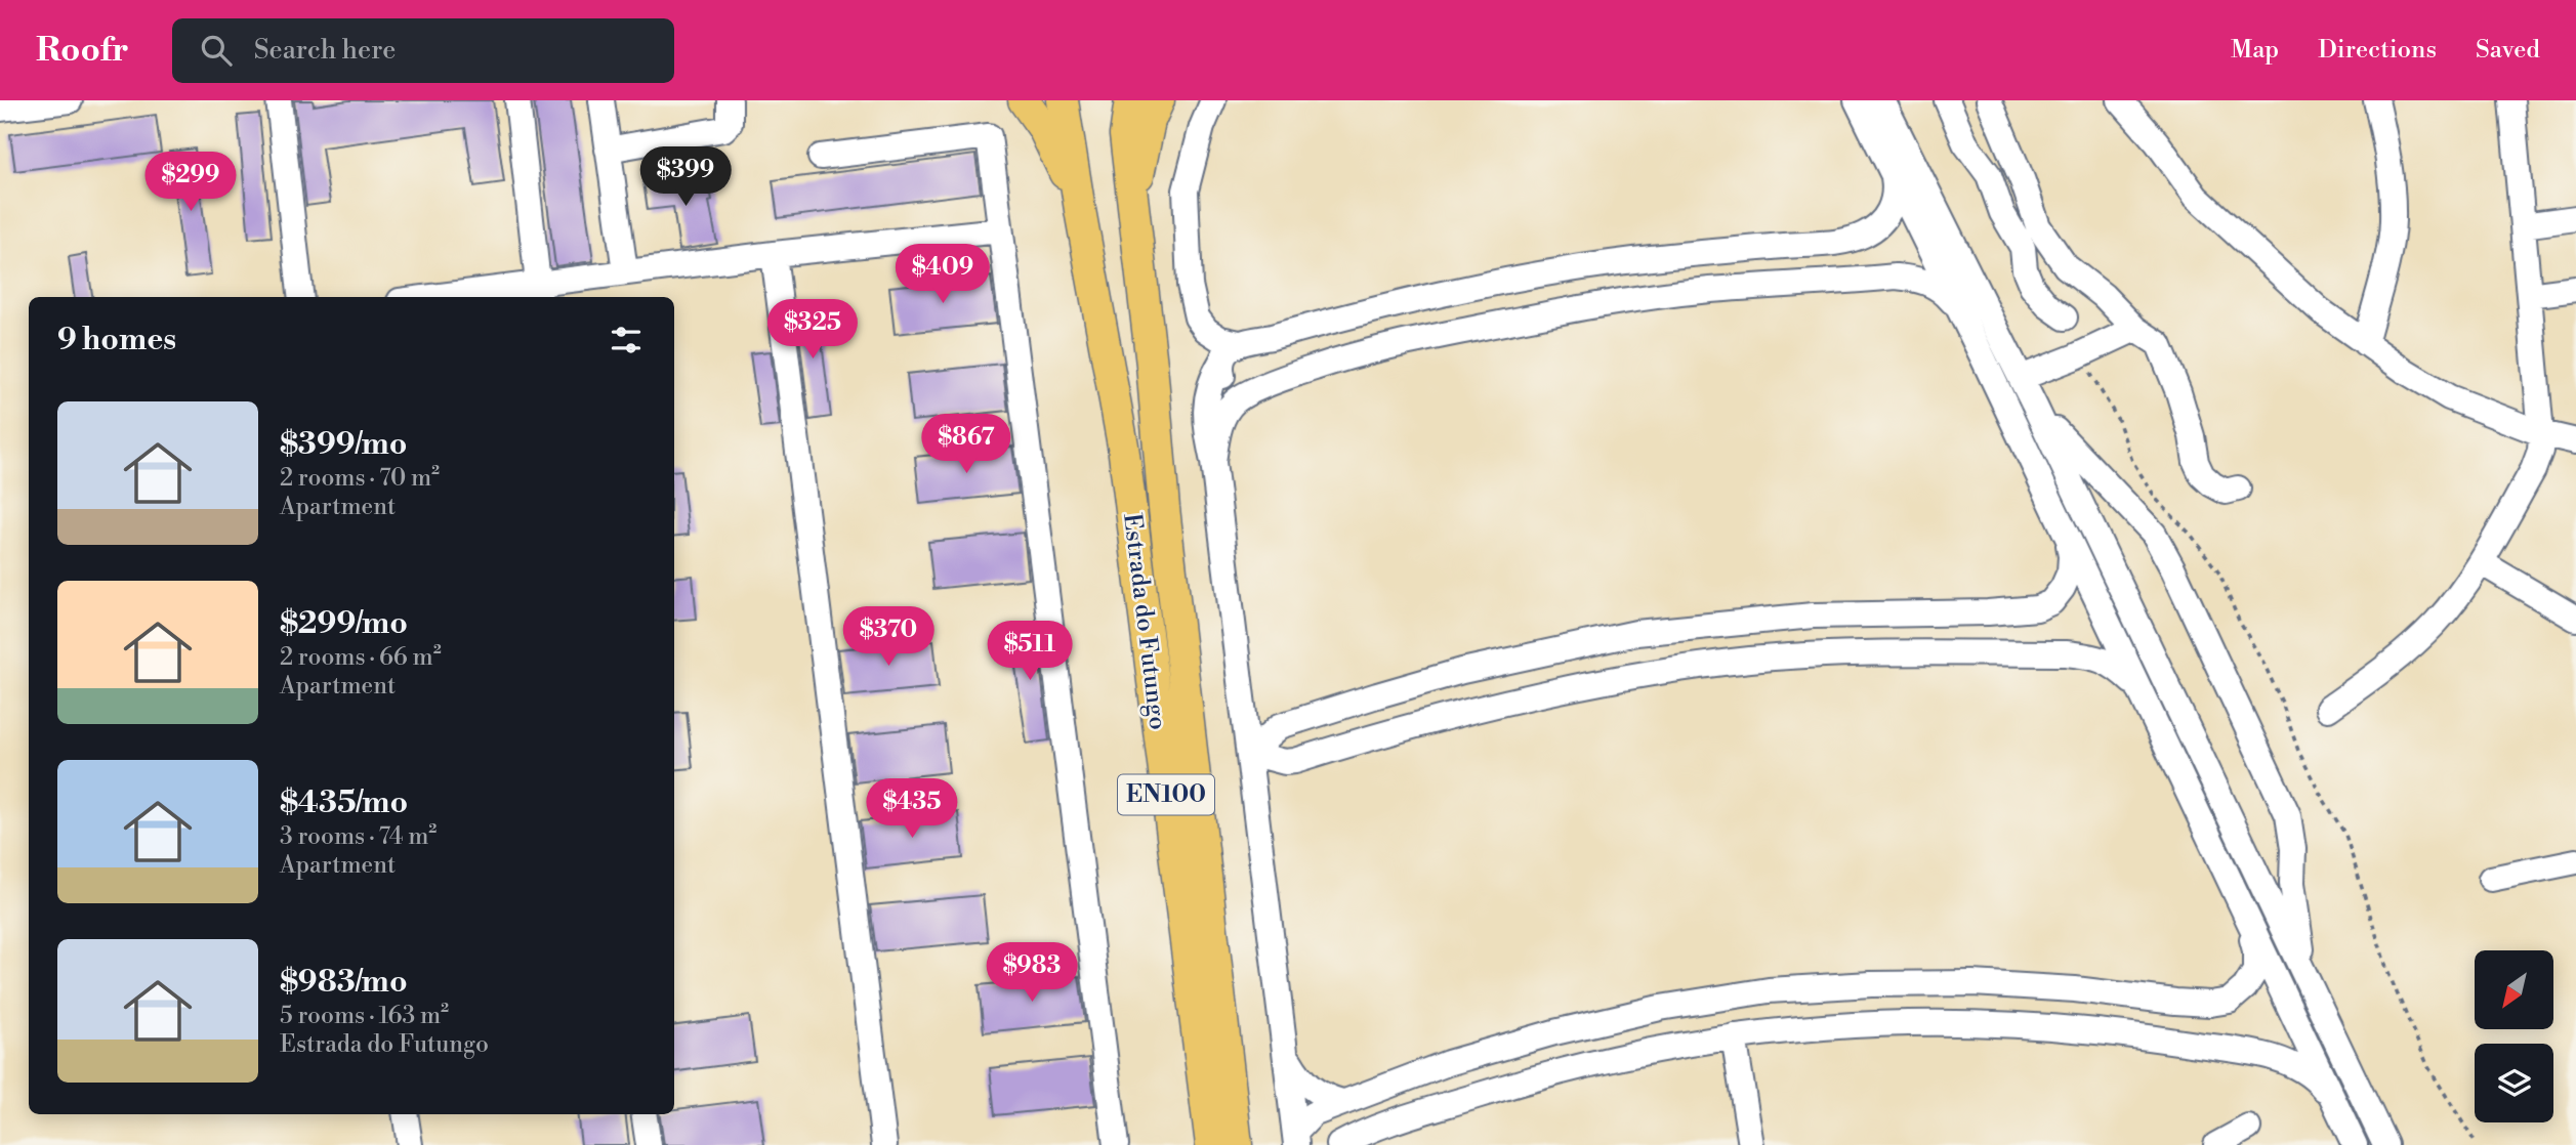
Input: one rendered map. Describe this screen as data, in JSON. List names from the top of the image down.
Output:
{
  "streets": {
    "main road": ["Estrada do Futungo", "EN100"]
  },
  "north": "bottom left",
  "page": {
    "header": "Roofr",
    "search": "Search here",
    "nav": ["Map", "Directions", "Saved"],
    "price": [
      "$399",
      "$299",
      "$409",
      "$325",
      "$867",
      "$370",
      "$511",
      "$435",
      "$983"
    ],
    "heading": "9 homes",
    "list": [
      {
        "name": "$399/mo",
        "note": "2 rooms · 70 m² · Apartment"
      },
      {
        "name": "$299/mo",
        "note": "2 rooms · 66 m² · Apartment"
      },
      {
        "name": "$435/mo",
        "note": "3 rooms · 74 m² · Apartment"
      },
      {
        "name": "$983/mo",
        "note": "5 rooms · 163 m² · Estrada do Futungo"
      }
    ]
  }
}
